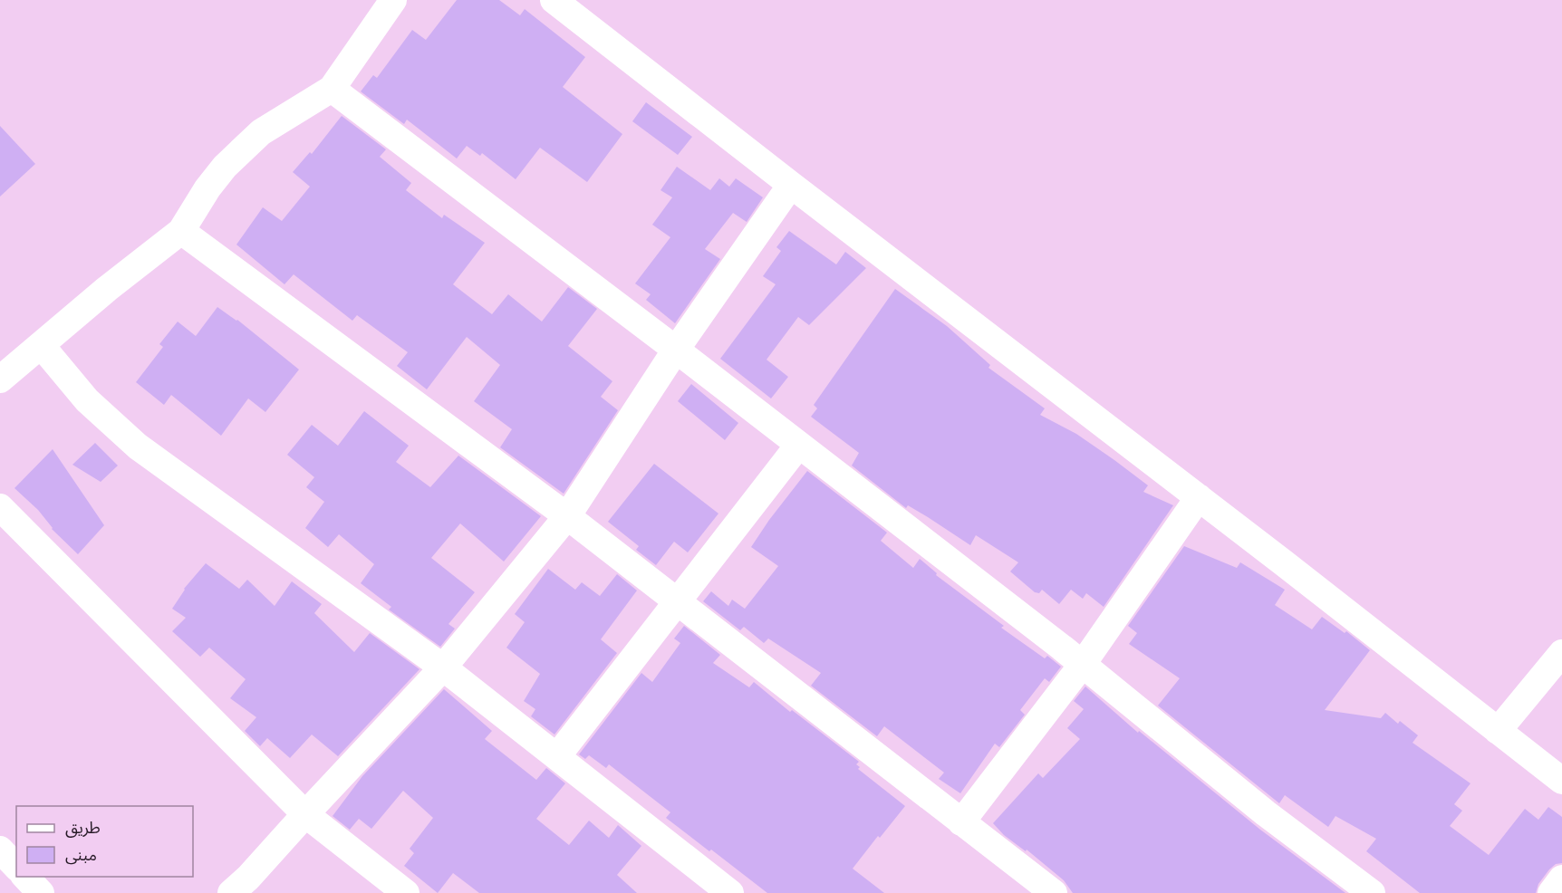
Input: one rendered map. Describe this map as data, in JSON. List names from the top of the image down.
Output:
{
  "legend": ["طريق", "مبنى"]
}
